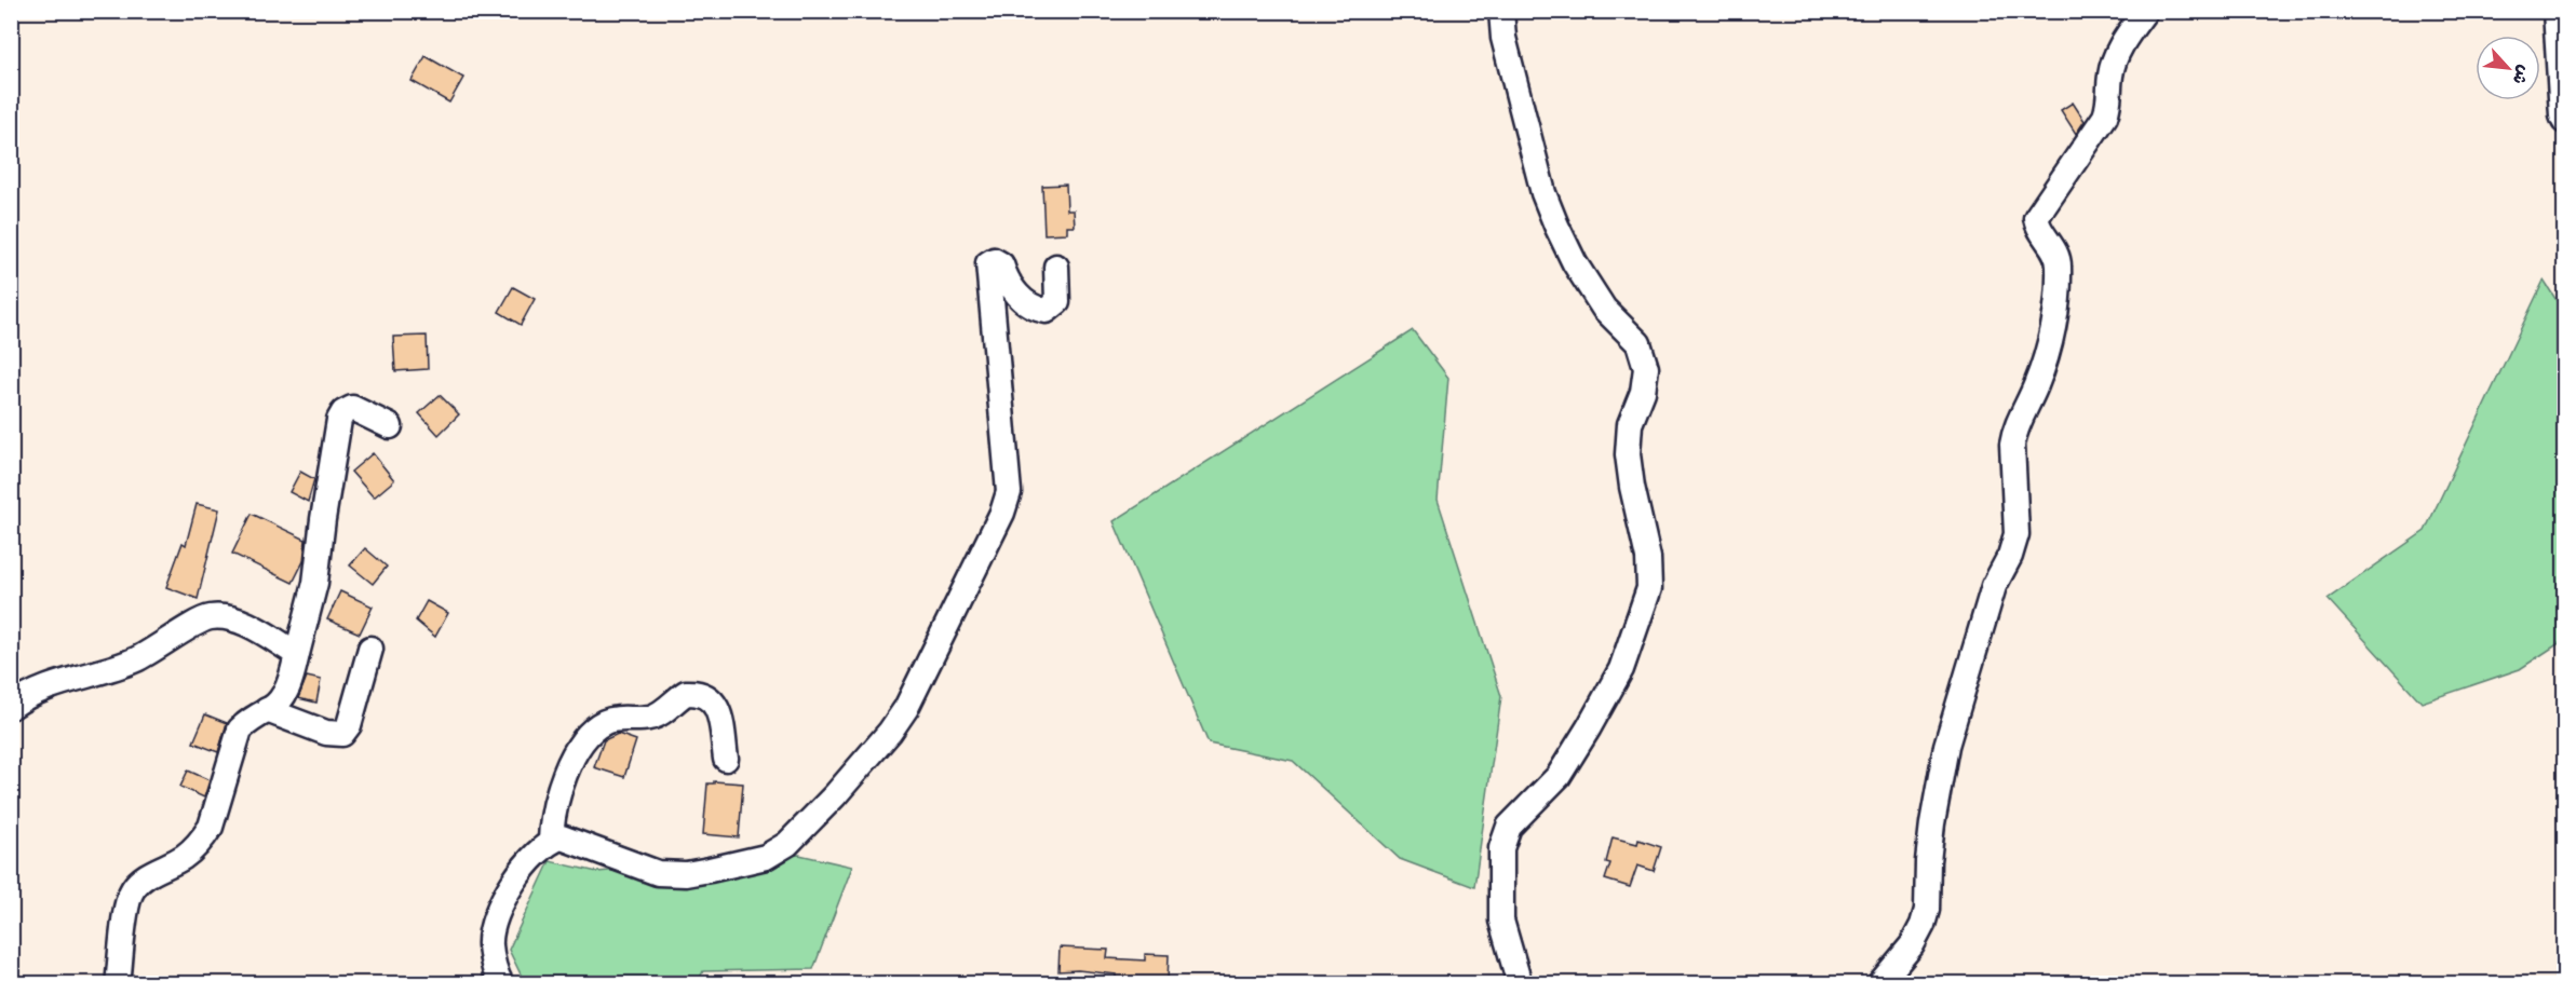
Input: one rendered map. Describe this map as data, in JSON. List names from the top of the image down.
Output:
{
  "north": "bottom right"
}
